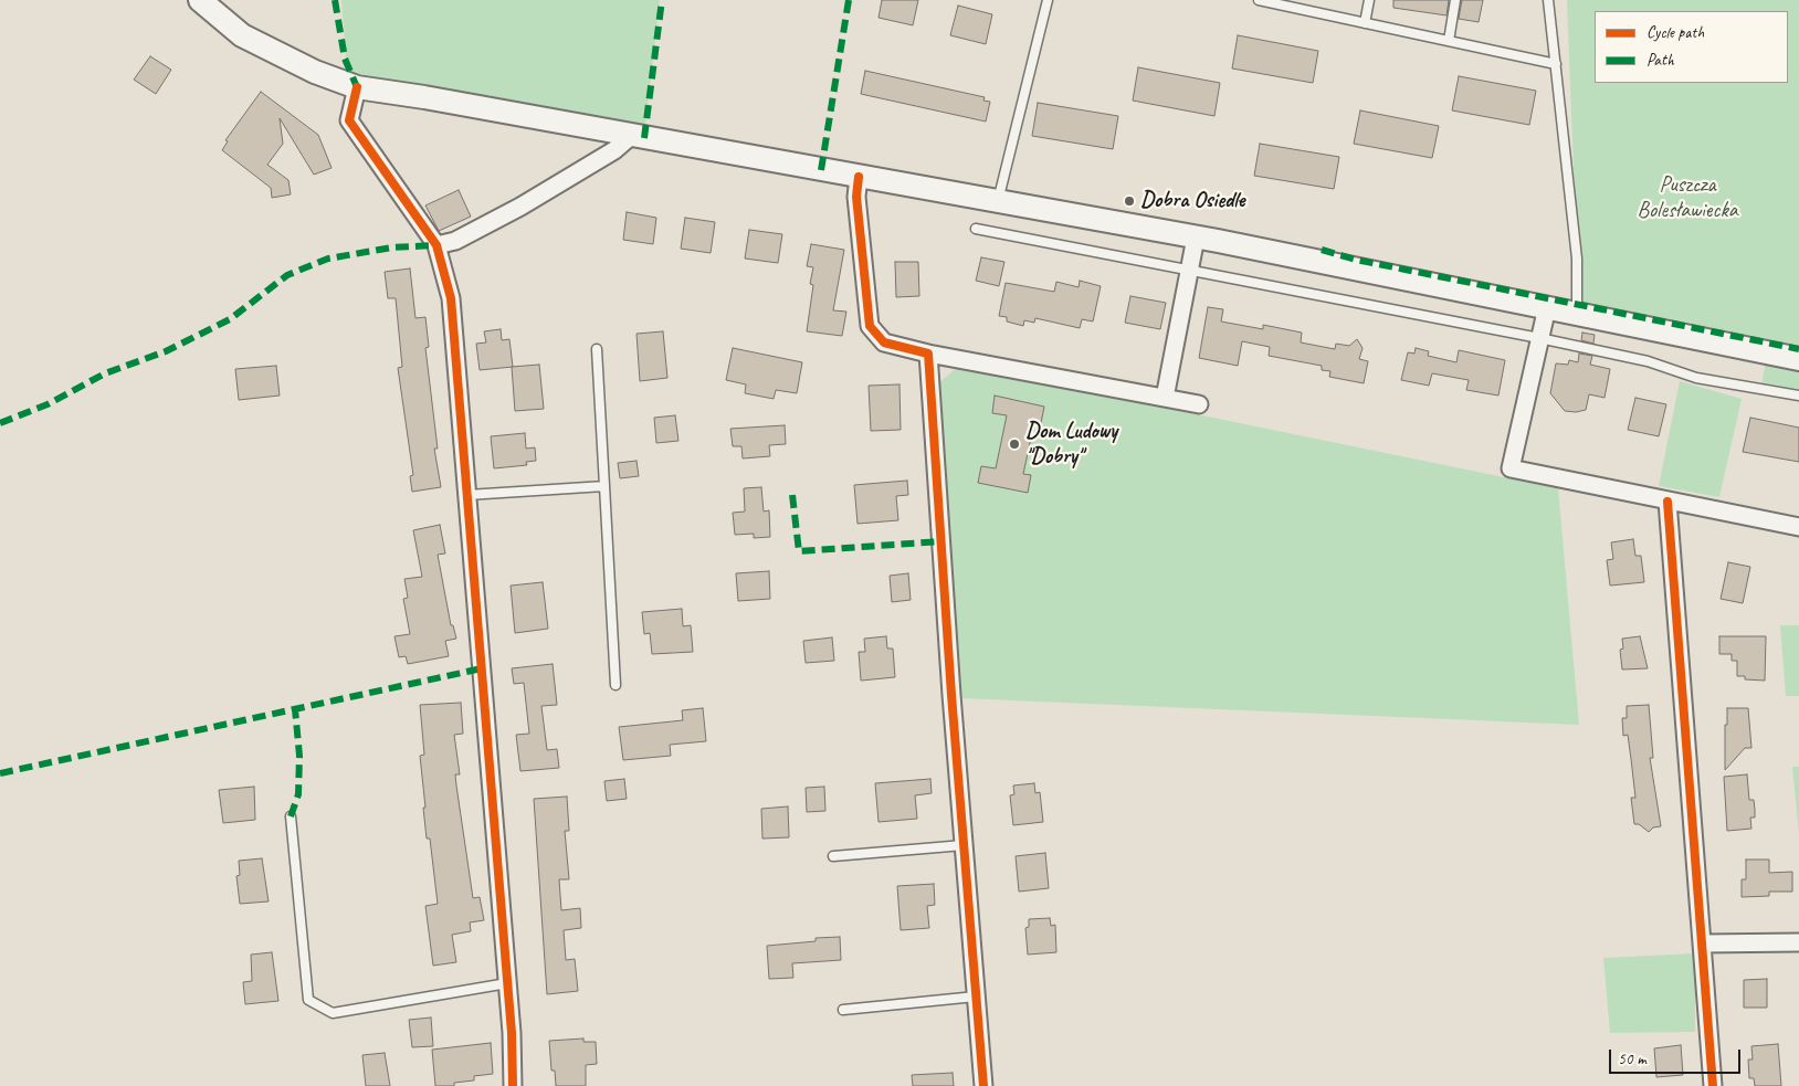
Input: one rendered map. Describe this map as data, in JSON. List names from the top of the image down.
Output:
{
  "parks": ["Puszcza Bolesławiecka"],
  "places": ["Dobra Osiedle", "Dom Ludowy \"Dobry\""],
  "legend": ["Cycle path", "Path"],
  "scale_bar": "50 m"
}
